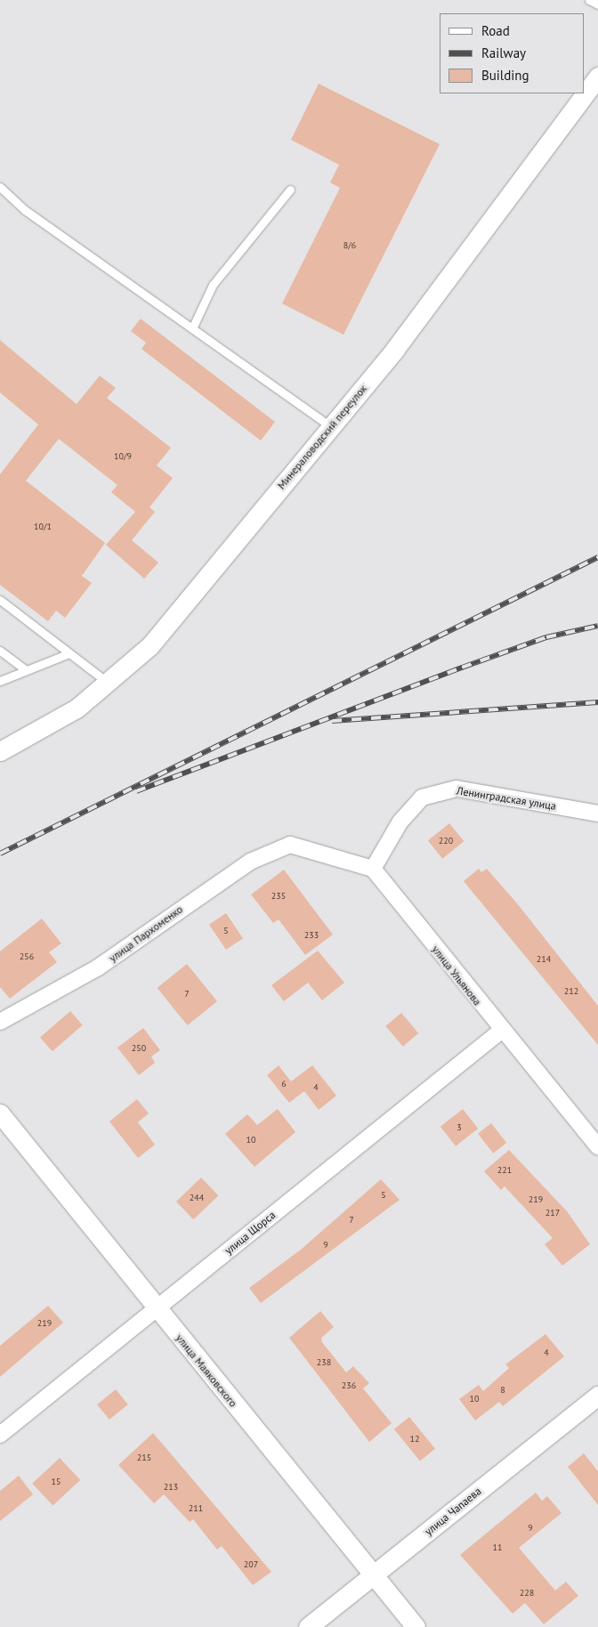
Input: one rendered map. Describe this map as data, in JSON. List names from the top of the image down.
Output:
{
  "streets": {
    "street": [
      "Минераловодский переулок",
      "Ленинградская улица",
      "улица Пархоменко",
      "улица Ульянова",
      "улица Щорса",
      "улица Маяковского",
      "улица Чапаева"
    ]
  },
  "crossings": [
    ["Ленинградская улица", "улица Пархоменко"],
    ["Ленинградская улица", "улица Ульянова"],
    ["улица Пархоменко", "улица Ульянова"],
    ["улица Ульянова", "улица Щорса"],
    ["улица Щорса", "улица Маяковского"],
    ["улица Маяковского", "улица Чапаева"]
  ],
  "house_numbers": [
    "8/6",
    "10/9",
    "10/1",
    "220",
    "235",
    "5",
    "233",
    "256",
    "214",
    "212",
    "7",
    "250",
    "6",
    "4",
    "3",
    "10",
    "221",
    "5",
    "244",
    "219",
    "217",
    "7",
    "9",
    "219",
    "4",
    "238",
    "236",
    "8",
    "10",
    "12",
    "215",
    "15",
    "213",
    "211",
    "9",
    "11",
    "207",
    "228"
  ],
  "legend": ["Road", "Railway", "Building"]
}
